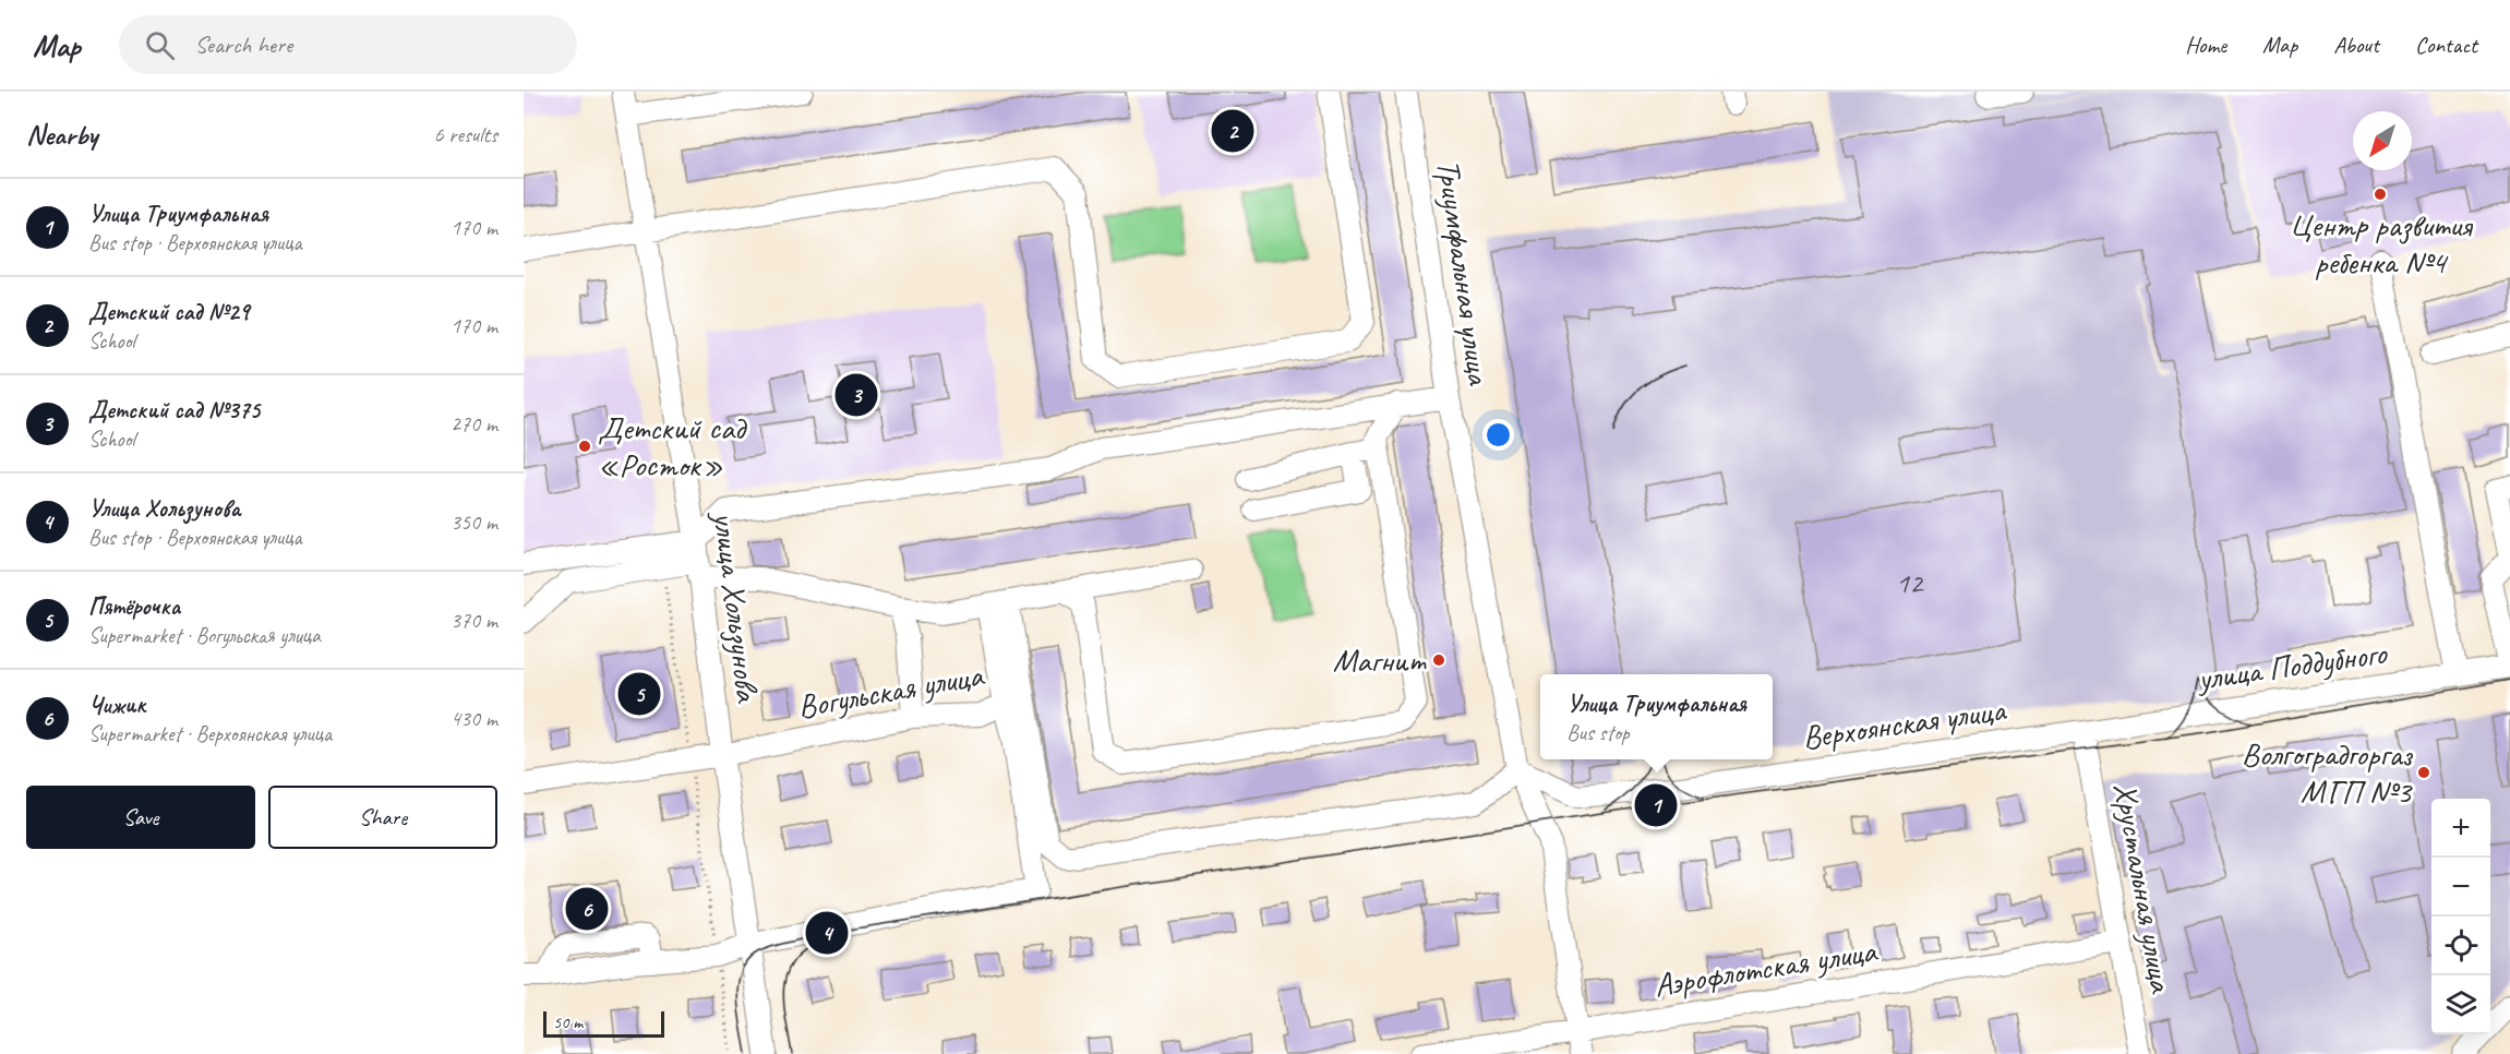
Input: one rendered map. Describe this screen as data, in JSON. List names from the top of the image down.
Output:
{
  "streets": {
    "street": [
      "Триумфальная улица",
      "улица Хользунова",
      "улица Поддубного",
      "Вогульская улица",
      "Верхоянская улица",
      "Хрустальная улица",
      "Аэрофлотская улица"
    ]
  },
  "crossings": [
    ["Триумфальная улица", "Верхоянская улица"],
    ["Триумфальная улица", "Аэрофлотская улица"],
    ["улица Хользунова", "Вогульская улица"],
    ["улица Поддубного", "Верхоянская улица"],
    ["улица Поддубного", "Хрустальная улица"],
    ["Верхоянская улица", "Хрустальная улица"],
    ["Хрустальная улица", "Аэрофлотская улица"]
  ],
  "places": [
    "Центр развития ребенка №4",
    "Детский сад «Росток»",
    "Магнит",
    "Волгоградгоргаз МГП №3"
  ],
  "house_numbers": ["12"],
  "scale_bar": "50 m",
  "north": "bottom left",
  "page": {
    "header": "Map",
    "search": "Search here",
    "nav": [
      "Home",
      "Map",
      "About",
      "Contact"
    ],
    "heading": ["Nearby", "6 results"],
    "pins": [
      "2",
      "3",
      "5",
      "1",
      "6",
      "4"
    ],
    "list": [
      {
        "mark": "1",
        "name": "Улица Триумфальная",
        "note": "Bus stop · Верхоянская улица",
        "value": "170 m"
      },
      {
        "mark": "2",
        "name": "Детский сад №29",
        "note": "School",
        "value": "170 m"
      },
      {
        "mark": "3",
        "name": "Детский сад №375",
        "note": "School",
        "value": "270 m"
      },
      {
        "mark": "4",
        "name": "Улица Хользунова",
        "note": "Bus stop · Верхоянская улица",
        "value": "350 m"
      },
      {
        "mark": "5",
        "name": "Пятёрочка",
        "note": "Supermarket · Вогульская улица",
        "value": "370 m"
      },
      {
        "mark": "6",
        "name": "Чижик",
        "note": "Supermarket · Верхоянская улица",
        "value": "430 m"
      }
    ],
    "popup": ["Улица Триумфальная", "Bus stop"],
    "buttons": ["Save", "Share"],
    "map_buttons": ["+", "−"],
    "scale": "50 m"
  }
}
